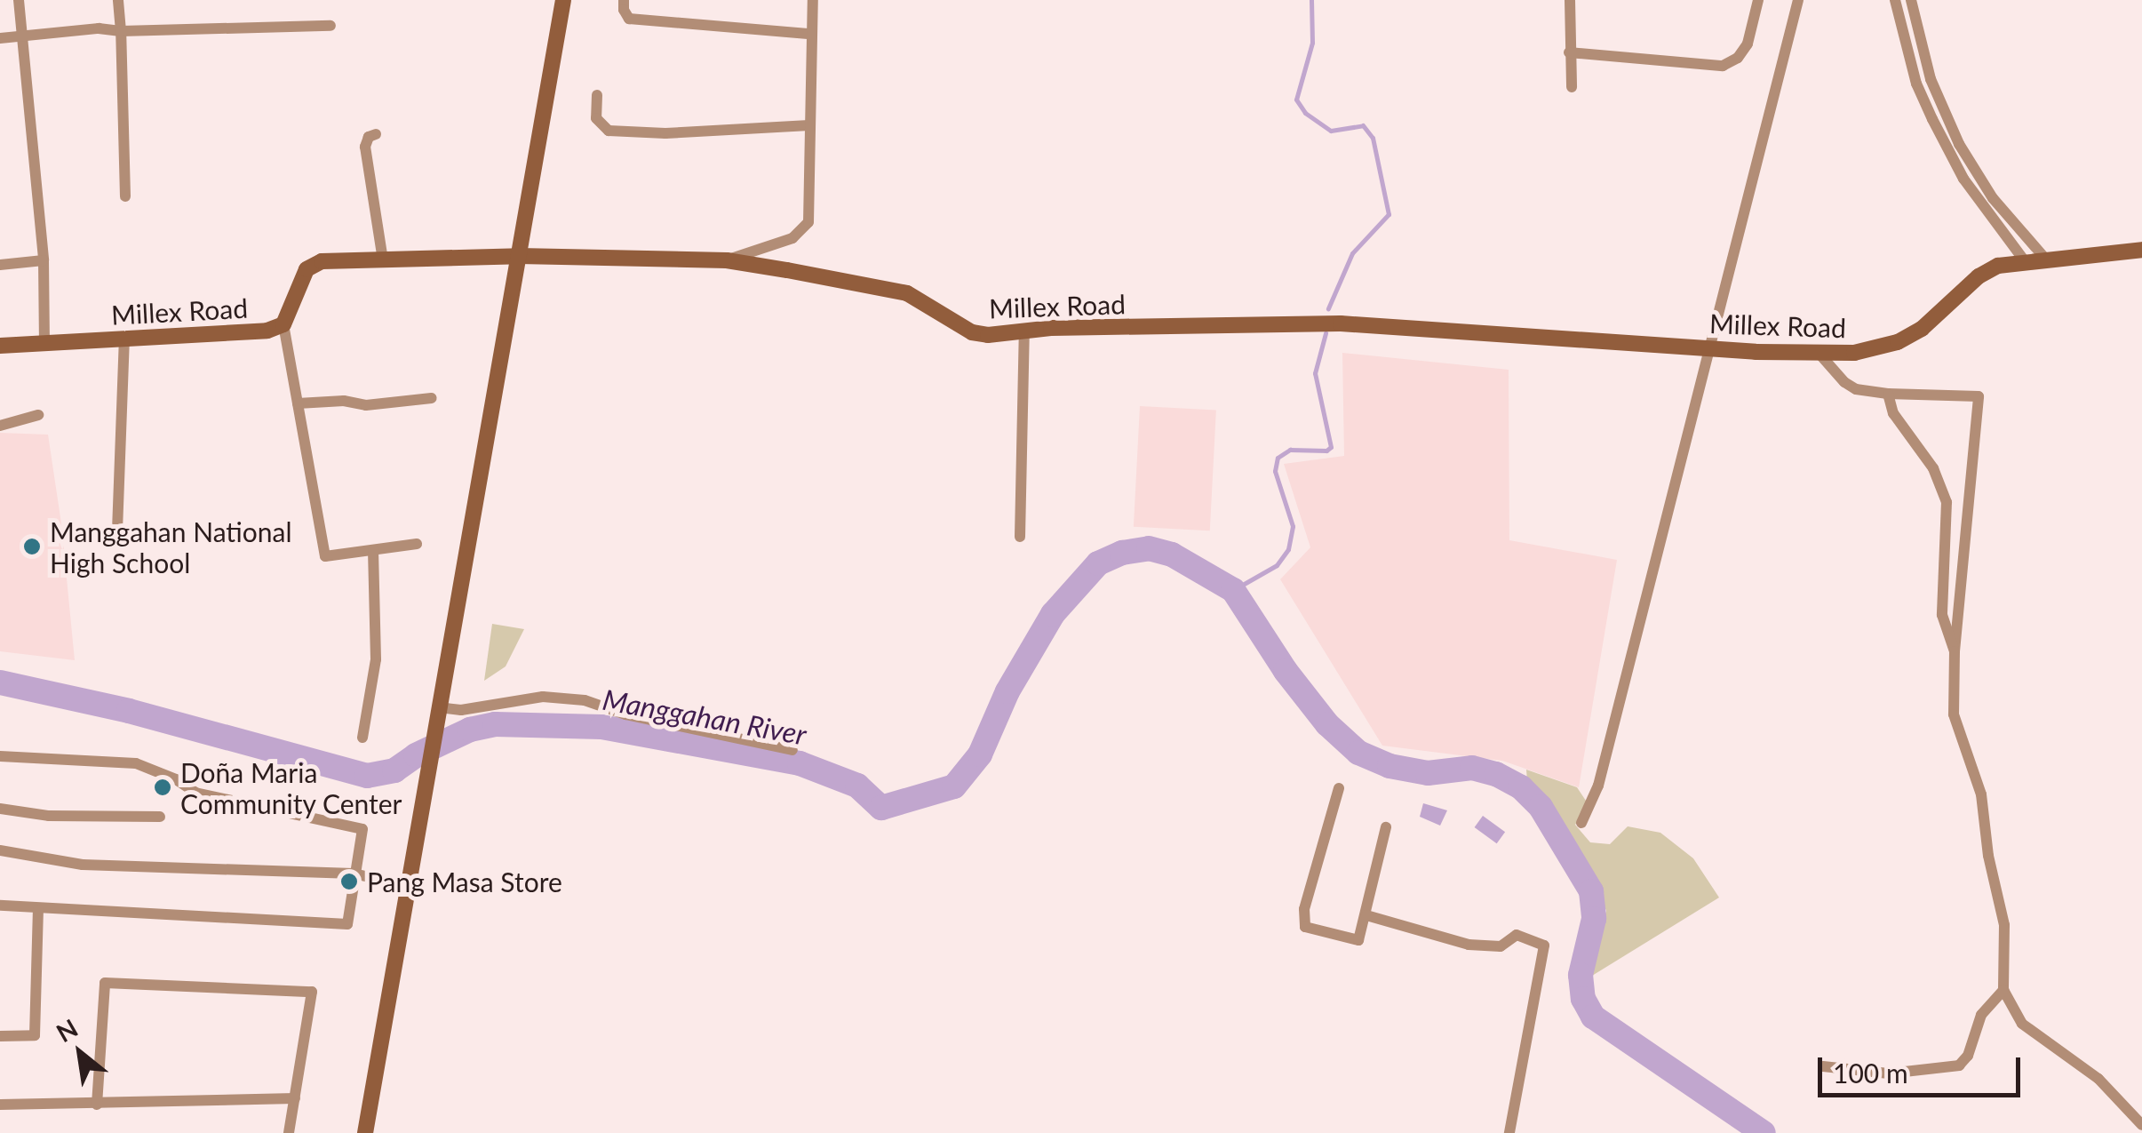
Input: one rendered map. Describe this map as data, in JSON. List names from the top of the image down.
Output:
{
  "streets": {
    "street": ["Millex Road"]
  },
  "water": ["Manggahan River"],
  "places": ["Manggahan National High School", "Doña Maria Community Center", "Pang Masa Store"],
  "scale_bar": "100 m",
  "north": "top left"
}
